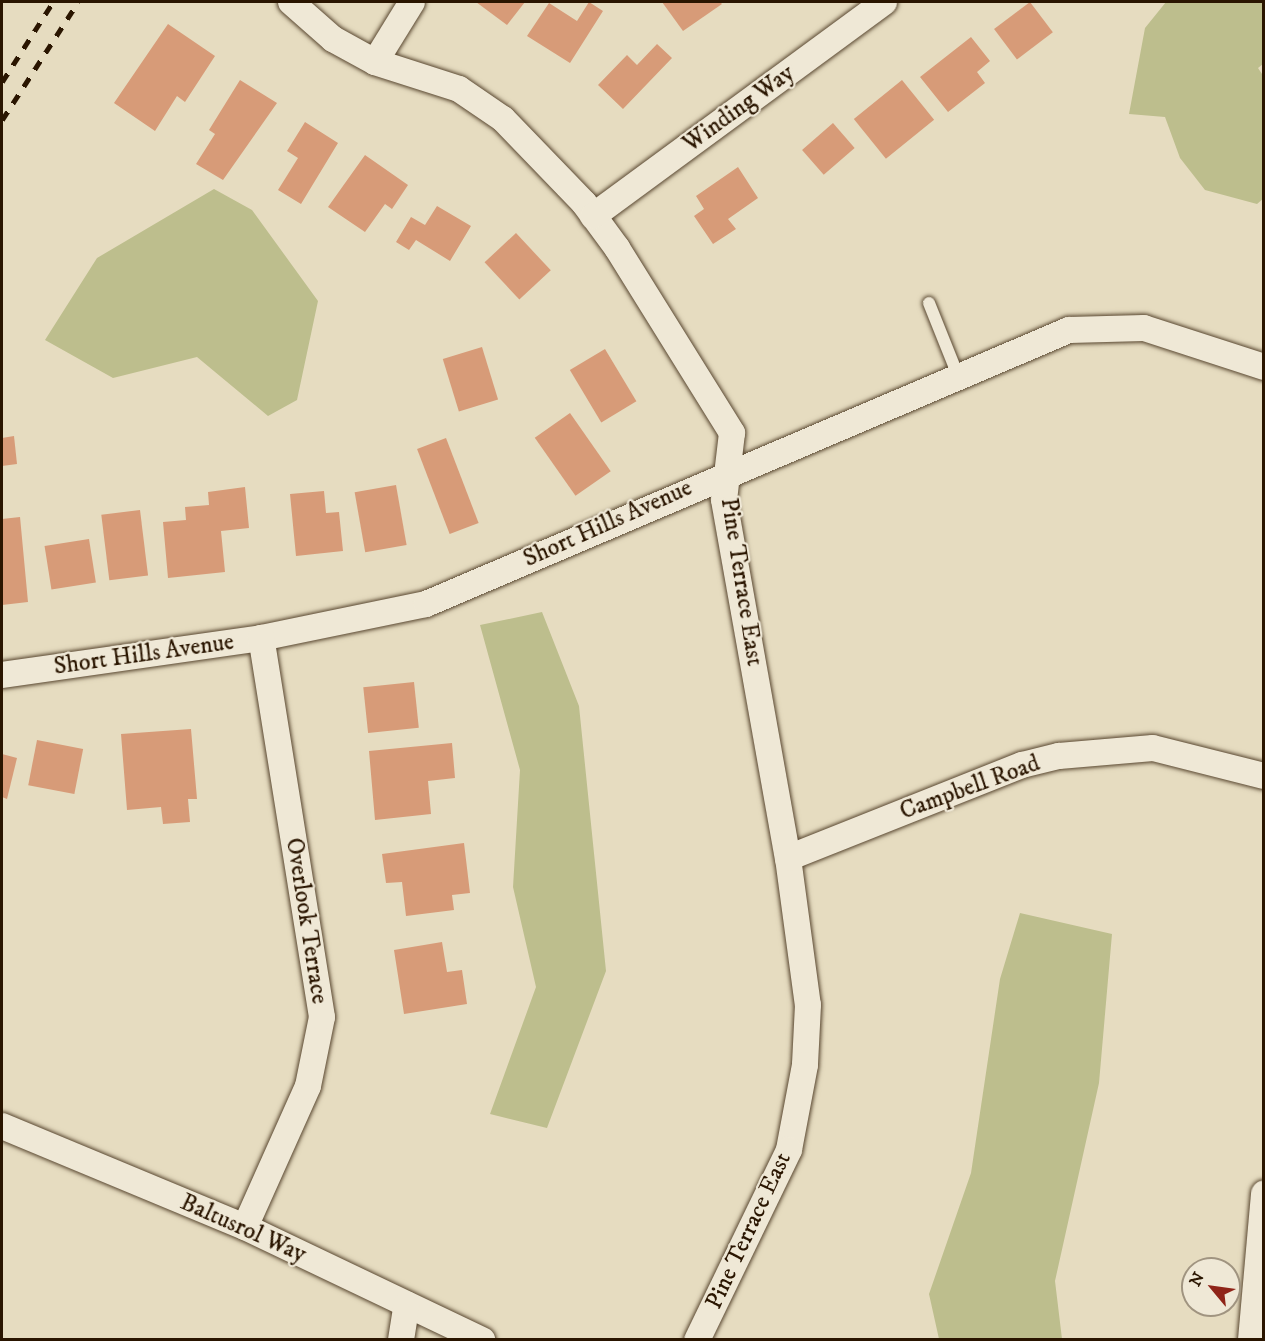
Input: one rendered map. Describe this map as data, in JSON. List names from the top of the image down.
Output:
{
  "streets": {
    "street": [
      "Winding Way",
      "Short Hills Avenue",
      "Pine Terrace East",
      "Campbell Road",
      "Overlook Terrace",
      "Baltusrol Way"
    ]
  },
  "crossings": [
    ["Winding Way", "Pine Terrace East"],
    ["Short Hills Avenue", "Pine Terrace East"],
    ["Short Hills Avenue", "Overlook Terrace"],
    ["Pine Terrace East", "Campbell Road"],
    ["Overlook Terrace", "Baltusrol Way"]
  ],
  "north": "top left"
}
